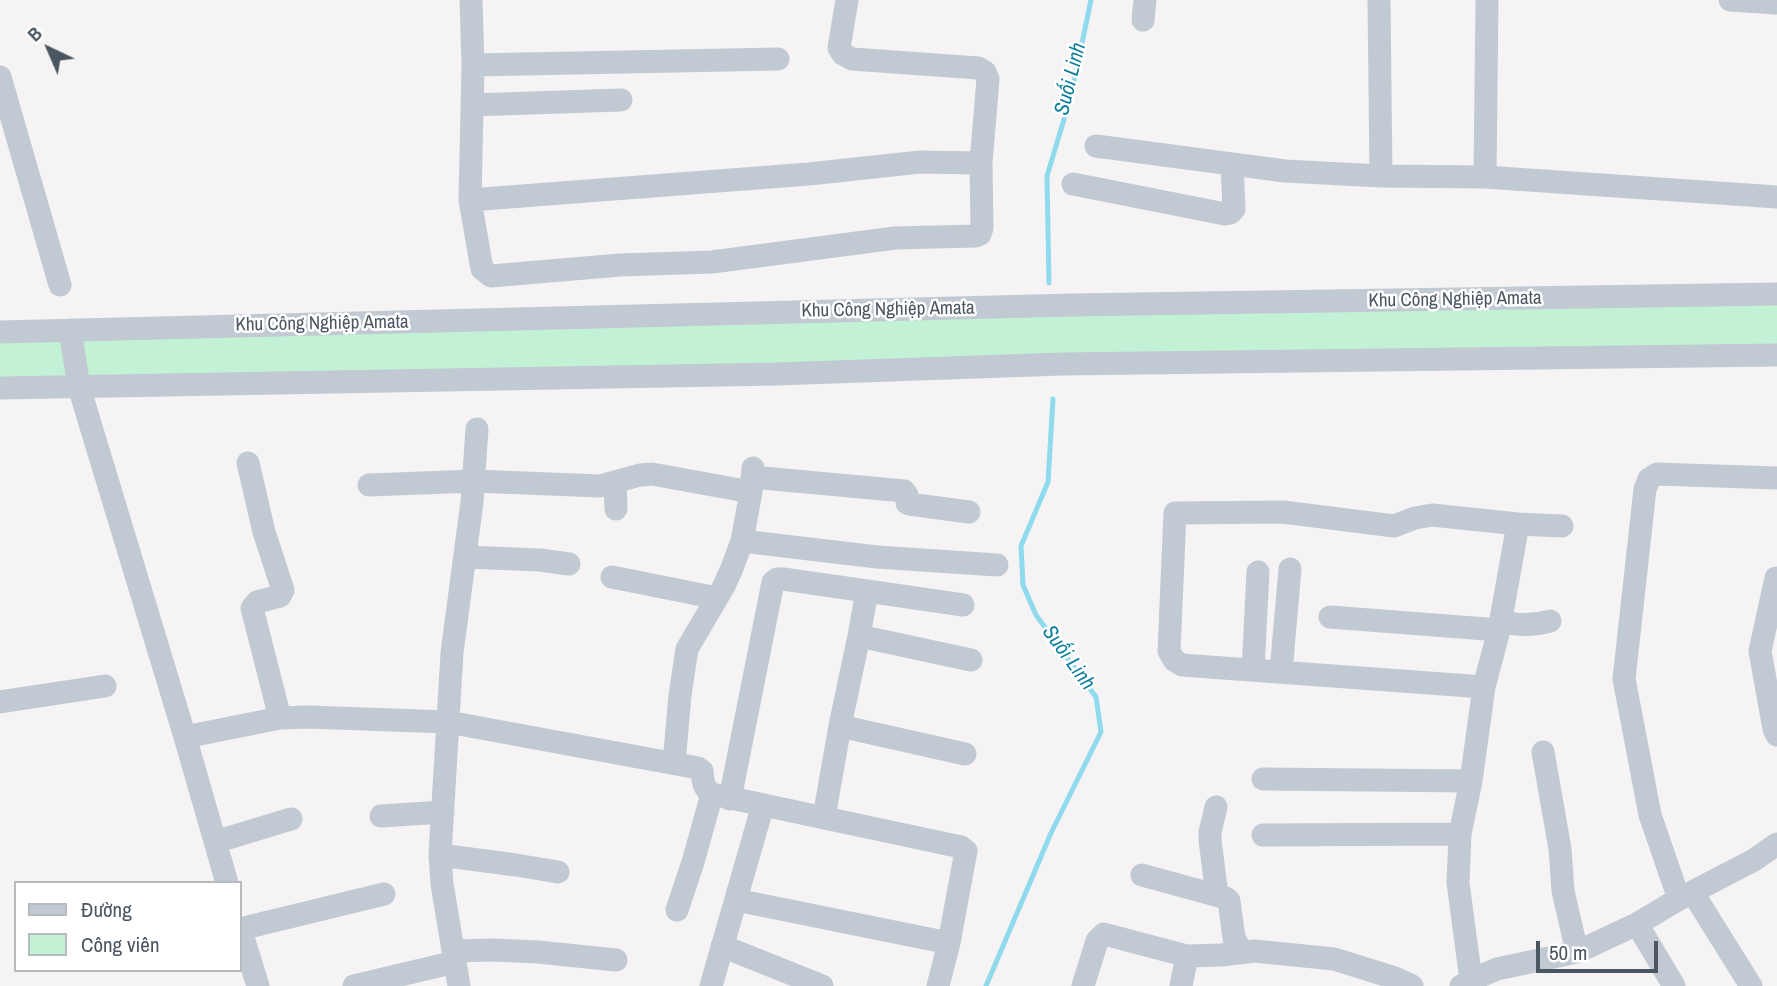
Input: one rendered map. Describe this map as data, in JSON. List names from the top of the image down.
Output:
{
  "streets": {
    "street": ["Khu Công Nghiệp Amata"]
  },
  "water": ["Suối Linh"],
  "legend": ["Đường", "Công viên"],
  "scale_bar": "50 m",
  "north": "top left"
}
